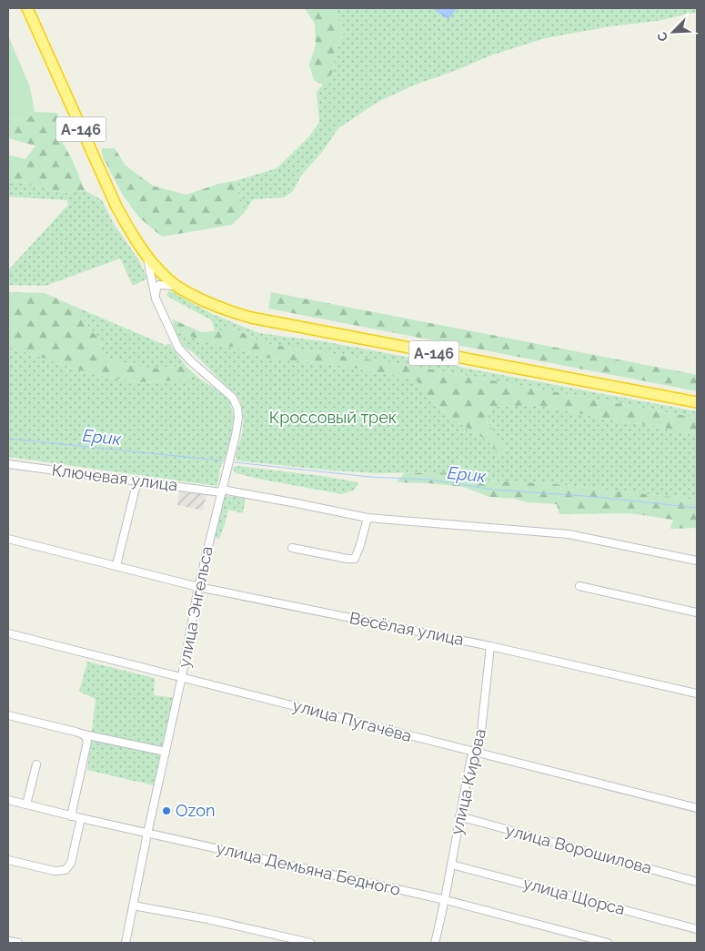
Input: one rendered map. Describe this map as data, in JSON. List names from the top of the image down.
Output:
{
  "streets": {
    "highway": ["А-146"],
    "street": [
      "Ключевая улица",
      "улица Энгельса",
      "Весёлая улица",
      "улица Пугачёва",
      "улица Кирова",
      "улица Ворошилова",
      "улица Демьяна Бедного",
      "улица Щорса"
    ]
  },
  "crossings": [
    ["А-146", "улица Энгельса"],
    ["Ключевая улица", "улица Энгельса"],
    ["улица Энгельса", "Весёлая улица"],
    ["улица Энгельса", "улица Пугачёва"],
    ["улица Энгельса", "улица Демьяна Бедного"],
    ["Весёлая улица", "улица Кирова"],
    ["улица Пугачёва", "улица Кирова"],
    ["улица Кирова", "улица Ворошилова"],
    ["улица Кирова", "улица Демьяна Бедного"],
    ["улица Кирова", "улица Щорса"]
  ],
  "water": ["Ерик"],
  "parks": ["Кроссовый трек"],
  "places": ["Ozon"],
  "north": "bottom left"
}
